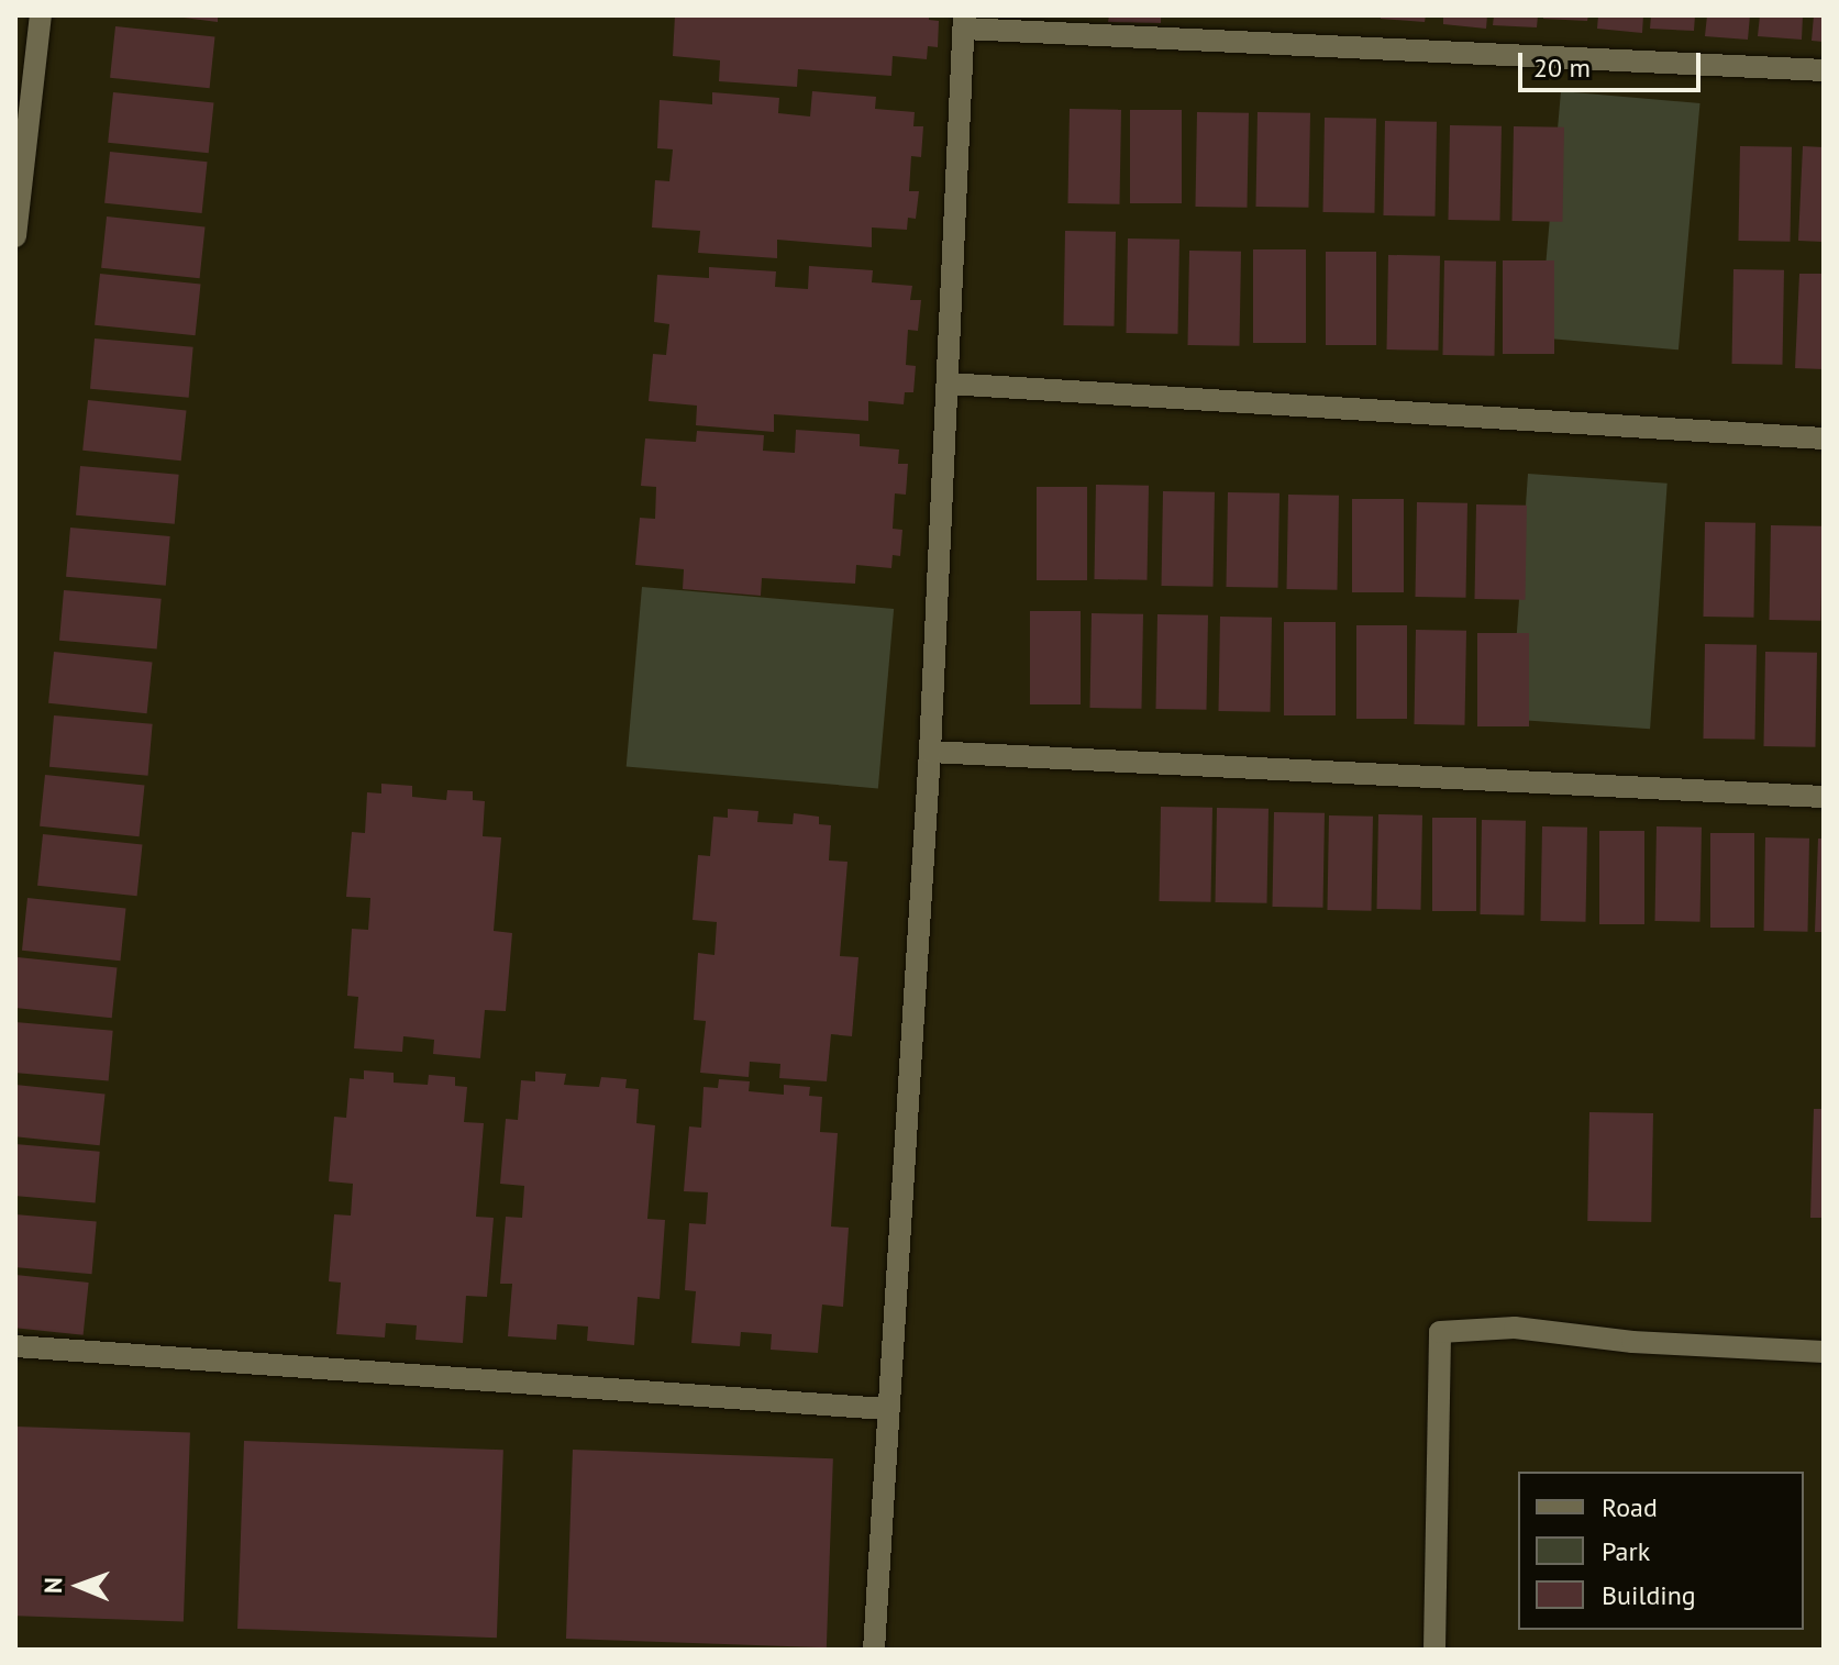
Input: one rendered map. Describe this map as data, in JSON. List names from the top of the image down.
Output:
{
  "legend": ["Road", "Park", "Building"],
  "scale_bar": "20 m",
  "north": "left"
}
